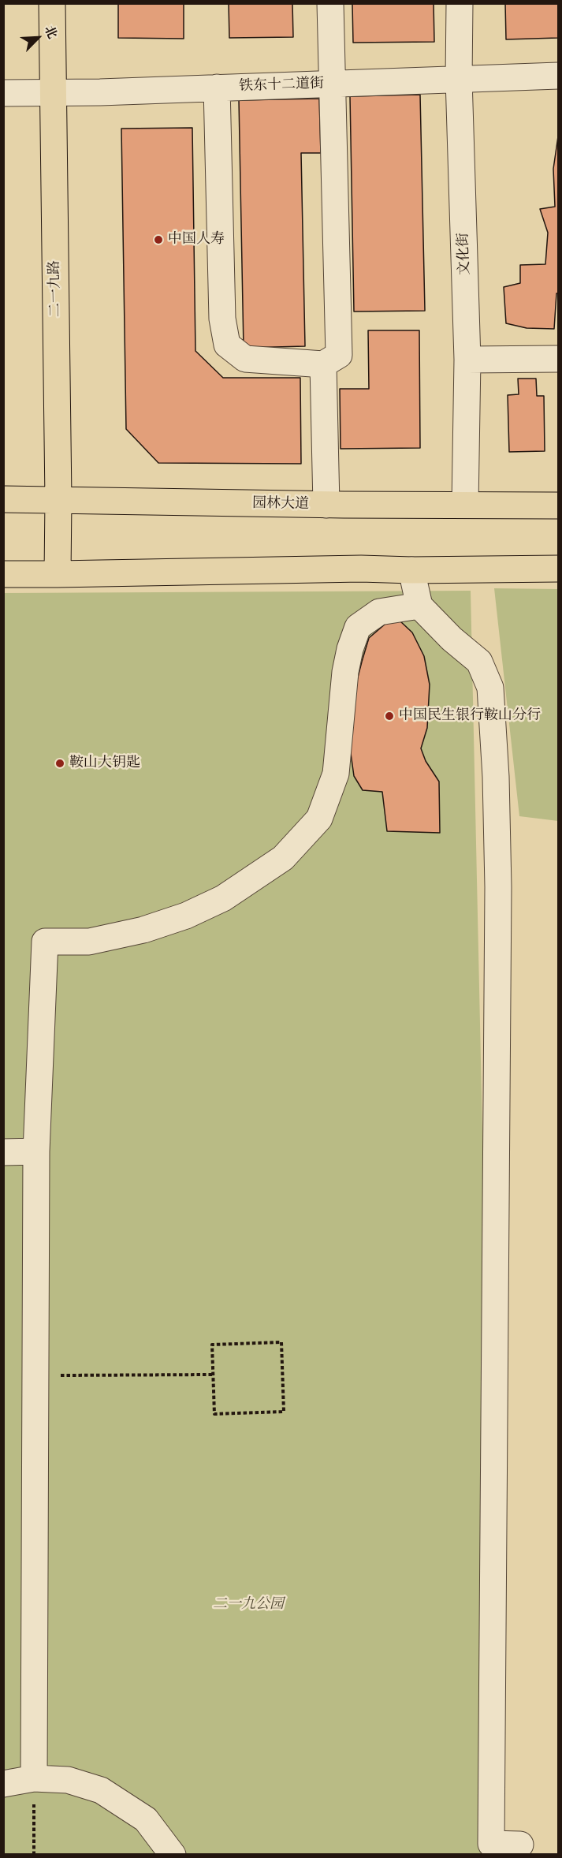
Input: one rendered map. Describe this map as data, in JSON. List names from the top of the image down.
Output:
{
  "streets": {
    "main road": ["二一九路", "园林大道"],
    "street": ["铁东十二道街", "文化街"]
  },
  "crossings": [
    ["铁东十二道街", "文化街"],
    ["铁东十二道街", "二一九路"],
    ["文化街", "园林大道"],
    ["二一九路", "园林大道"]
  ],
  "parks": ["二一九公园"],
  "places": ["中国人寿", "中国民生银行鞍山分行", "鞍山大钥匙"],
  "north": "top right"
}
